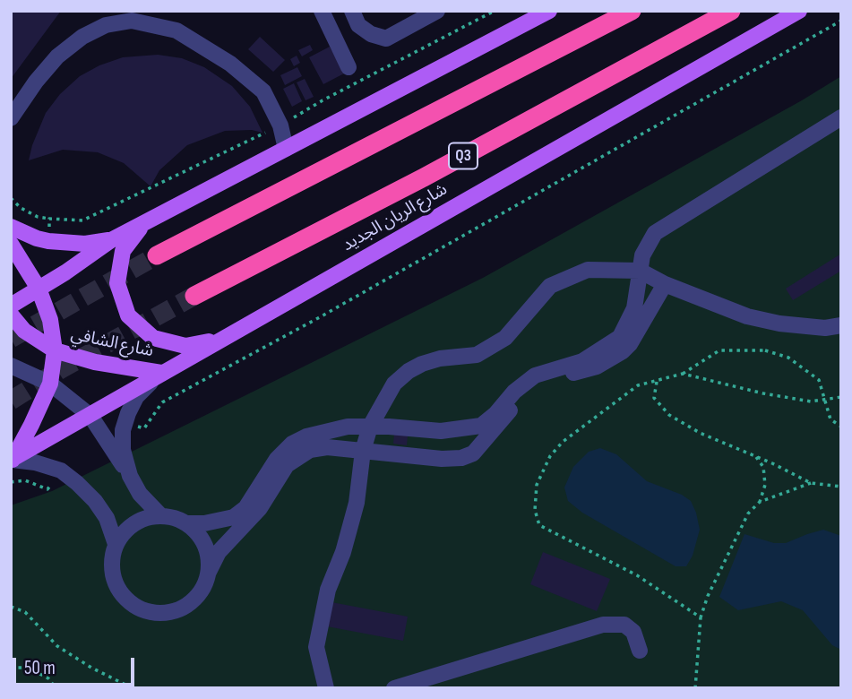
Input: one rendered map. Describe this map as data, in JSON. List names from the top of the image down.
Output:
{
  "streets": {
    "highway": ["Q3", "شارع الريان الجديد"],
    "main road": ["شارع الشافي"]
  },
  "crossings": [
    ["شارع الريان الجديد", "شارع الشافي"]
  ],
  "scale_bar": "50 m"
}
